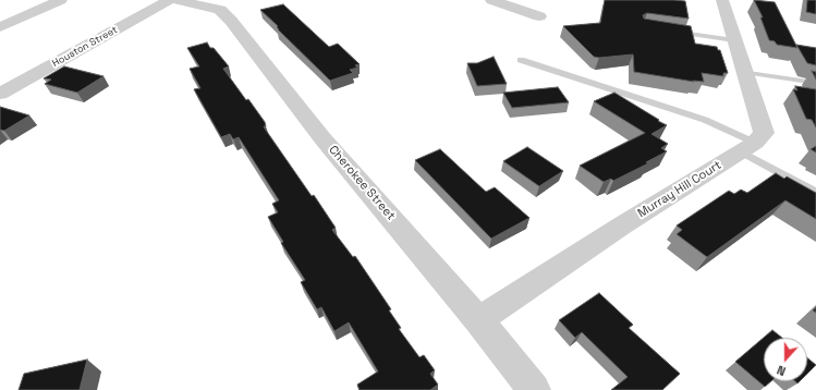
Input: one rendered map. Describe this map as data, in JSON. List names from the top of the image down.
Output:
{
  "streets": {
    "street": ["Houston Street", "Cherokee Street", "Murray Hill Court"]
  },
  "crossings": [
    ["Cherokee Street", "Murray Hill Court"]
  ],
  "north": "bottom"
}
